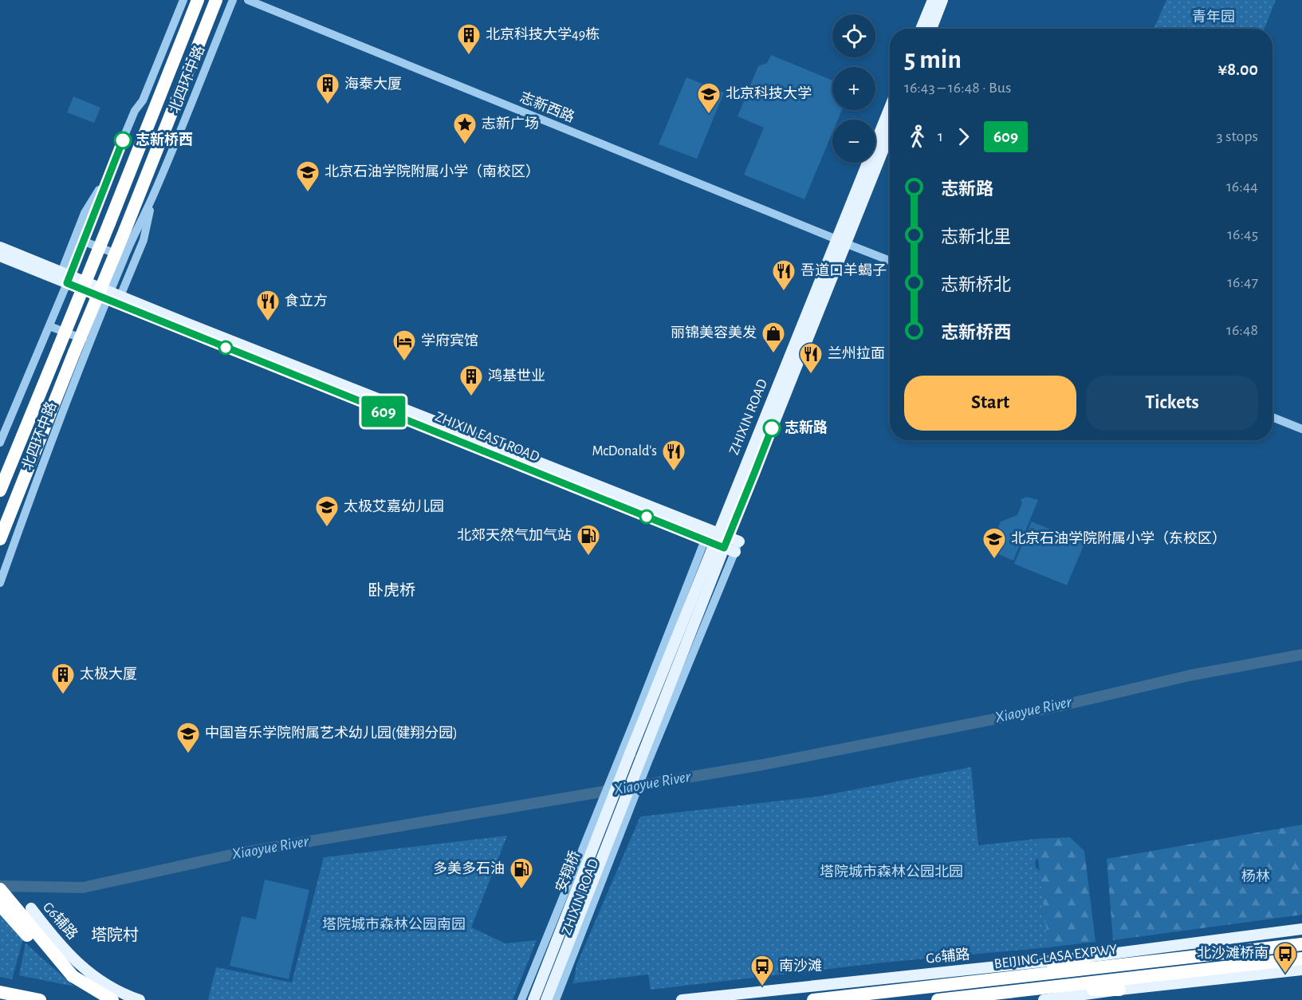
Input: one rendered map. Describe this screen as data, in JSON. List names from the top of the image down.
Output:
{
  "streets": {
    "highway": ["BEIJING-LASA EXPWY"],
    "main road": [
      "ZHIXIN ROAD",
      "ZHIXIN EAST ROAD",
      "安翔桥",
      "G6辅路"
    ],
    "street": ["北四环中路", "志新西路"]
  },
  "crossings": [
    ["北四环中路", "ZHIXIN EAST ROAD"],
    ["志新西路", "ZHIXIN ROAD"],
    ["ZHIXIN ROAD", "ZHIXIN EAST ROAD"],
    ["ZHIXIN ROAD", "安翔桥"]
  ],
  "districts": ["卧虎桥", "塔院村"],
  "water": ["Xiaoyue River"],
  "parks": [
    "青年园",
    "塔院城市森林公园北园",
    "杨林",
    "塔院城市森林公园南园"
  ],
  "places": {
    "building": [
      "北京科技大学49栋",
      "海泰大厦",
      "鸿基世业",
      "太极大厦"
    ],
    "school or university": [
      "北京科技大学",
      "北京石油学院附属小学（南校区）",
      "太极艾嘉幼儿园",
      "北京石油学院附属小学（东校区）",
      "中国音乐学院附属艺术幼儿园(健翔分园)"
    ],
    "other": ["志新桥西", "志新路"],
    "place": ["志新广场"],
    "restaurant": [
      "吾道口羊蝎子",
      "食立方",
      "兰州拉面",
      "McDonald's"
    ],
    "shop": ["丽锦美容美发"],
    "hotel": ["学府宾馆"],
    "fuel station": ["北郊天然气加气站", "多美多石油"],
    "bus stop": ["北沙滩桥南", "南沙滩"]
  },
  "lines": ["bus line 609"],
  "page": {
    "on_map": "609",
    "map_buttons": ["+", "−"],
    "heading": ["5 min", "16:43 – 16:48 · Bus", "¥8.00"],
    "legs": ["1", "609", "3 stops"],
    "list": [
      {
        "name": "志新路",
        "value": "16:44"
      },
      {
        "name": "志新北里",
        "value": "16:45"
      },
      {
        "name": "志新桥北",
        "value": "16:47"
      },
      {
        "name": "志新桥西",
        "value": "16:48"
      }
    ],
    "buttons": ["Start", "Tickets"]
  }
}
